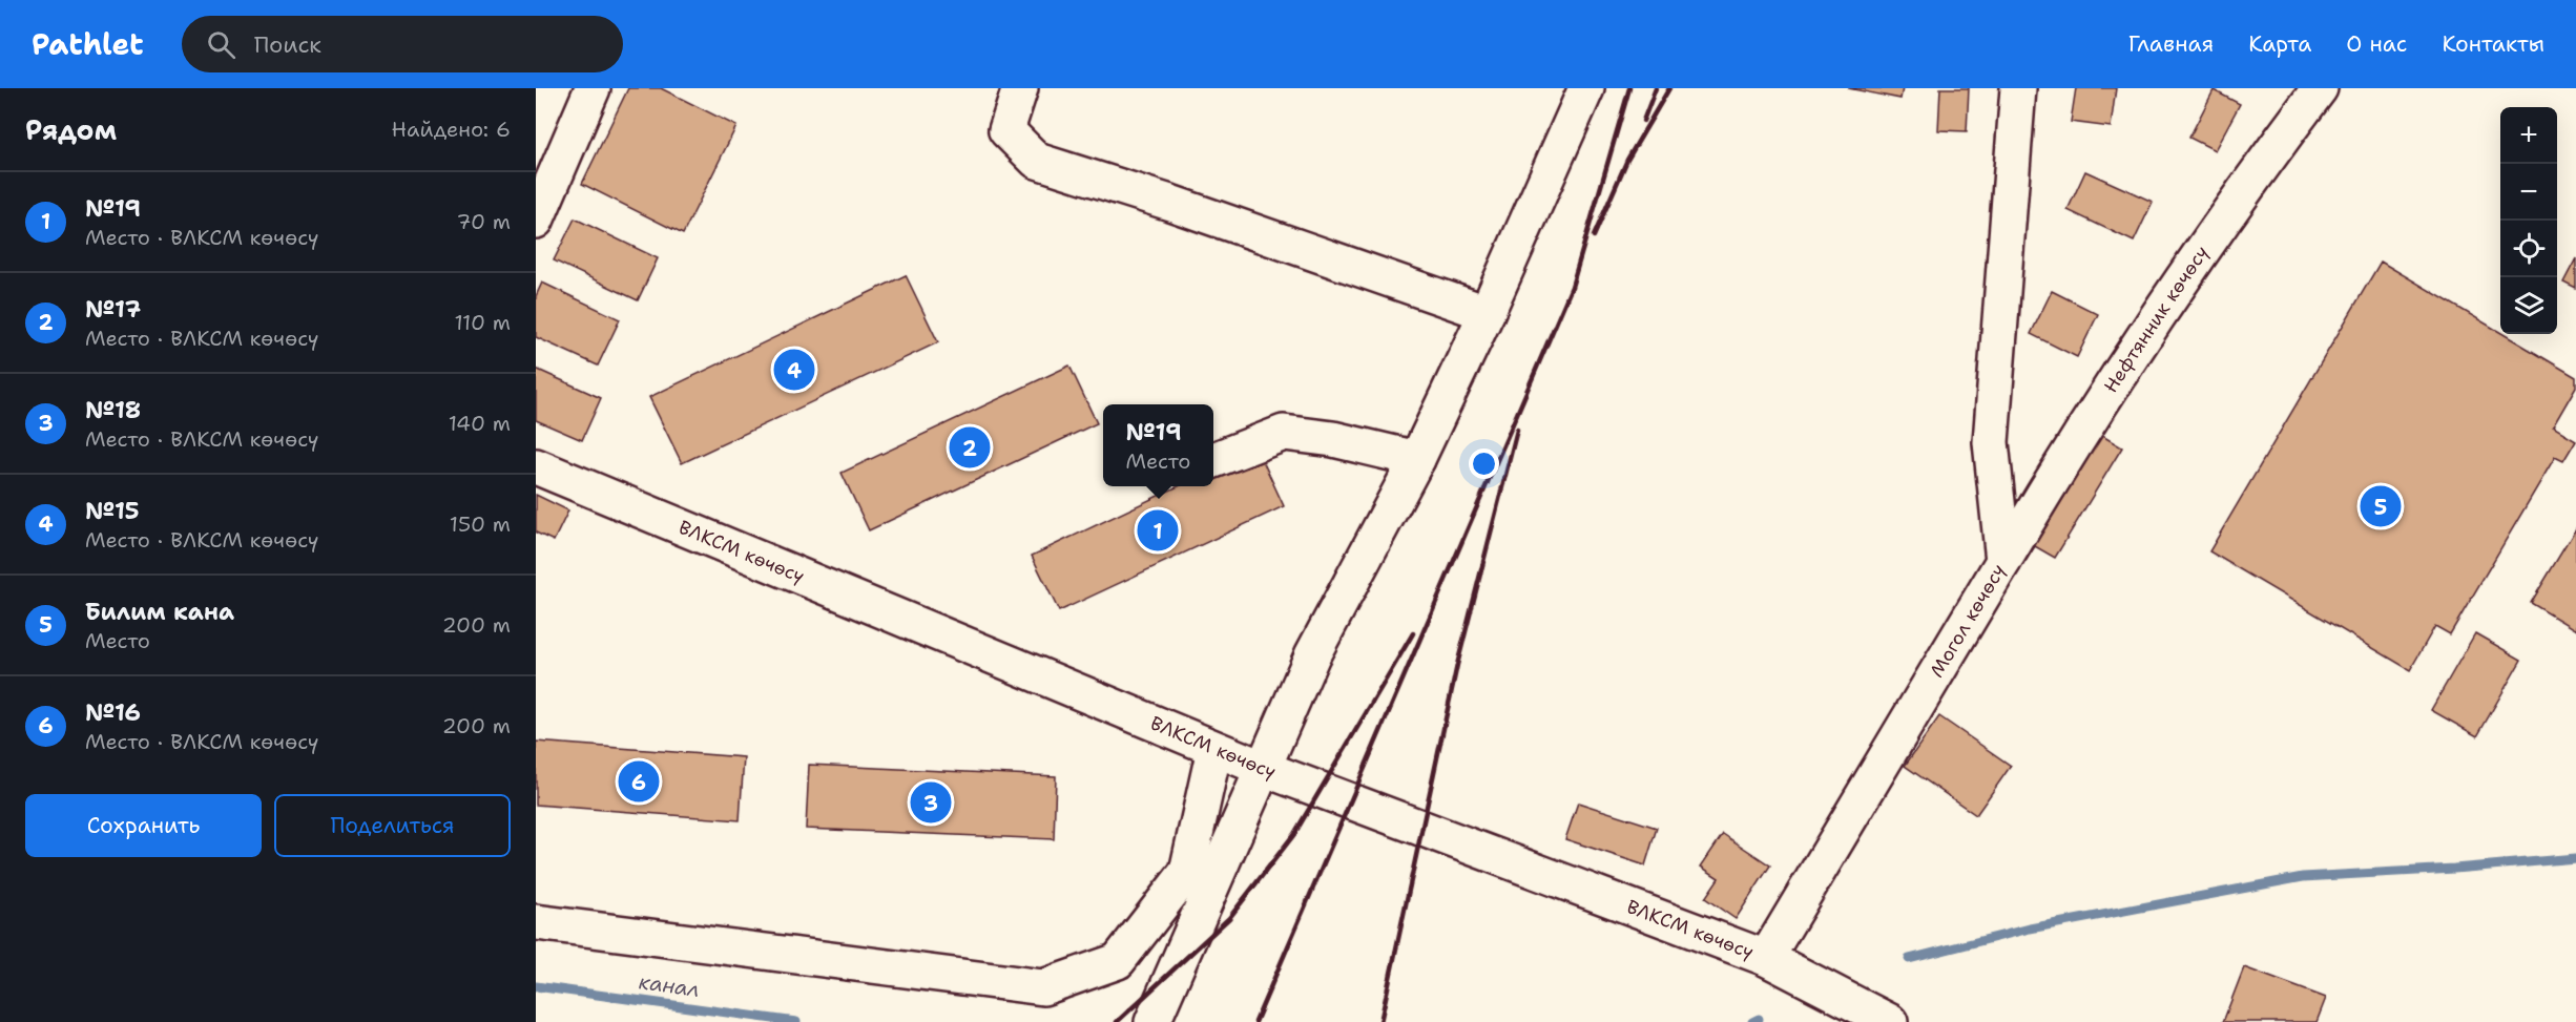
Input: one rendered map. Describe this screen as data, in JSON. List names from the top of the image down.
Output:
{
  "streets": {
    "street": ["Нефтянник көчөсү", "ВЛКСМ көчөсү", "Могол көчөсү"]
  },
  "crossings": [
    ["Нефтянник көчөсү", "Могол көчөсү"],
    ["ВЛКСМ көчөсү", "Могол көчөсү"]
  ],
  "water": ["канал"],
  "page": {
    "header": "Pathlet",
    "search": "Поиск",
    "nav": [
      "Главная",
      "Карта",
      "О нас",
      "Контакты"
    ],
    "heading": ["Рядом", "Найдено: 6"],
    "map_buttons": ["+", "−"],
    "list": [
      {
        "mark": "1",
        "name": "№19",
        "note": "Место · ВЛКСМ көчөсү",
        "value": "70 m"
      },
      {
        "mark": "2",
        "name": "№17",
        "note": "Место · ВЛКСМ көчөсү",
        "value": "110 m"
      },
      {
        "mark": "3",
        "name": "№18",
        "note": "Место · ВЛКСМ көчөсү",
        "value": "140 m"
      },
      {
        "mark": "4",
        "name": "№15",
        "note": "Место · ВЛКСМ көчөсү",
        "value": "150 m"
      },
      {
        "mark": "5",
        "name": "Билим кана",
        "note": "Место",
        "value": "200 m"
      },
      {
        "mark": "6",
        "name": "№16",
        "note": "Место · ВЛКСМ көчөсү",
        "value": "200 m"
      }
    ],
    "pins": [
      "4",
      "2",
      "5",
      "1",
      "6",
      "3"
    ],
    "popup": ["№19", "Место"],
    "buttons": ["Сохранить", "Поделиться"]
  }
}
